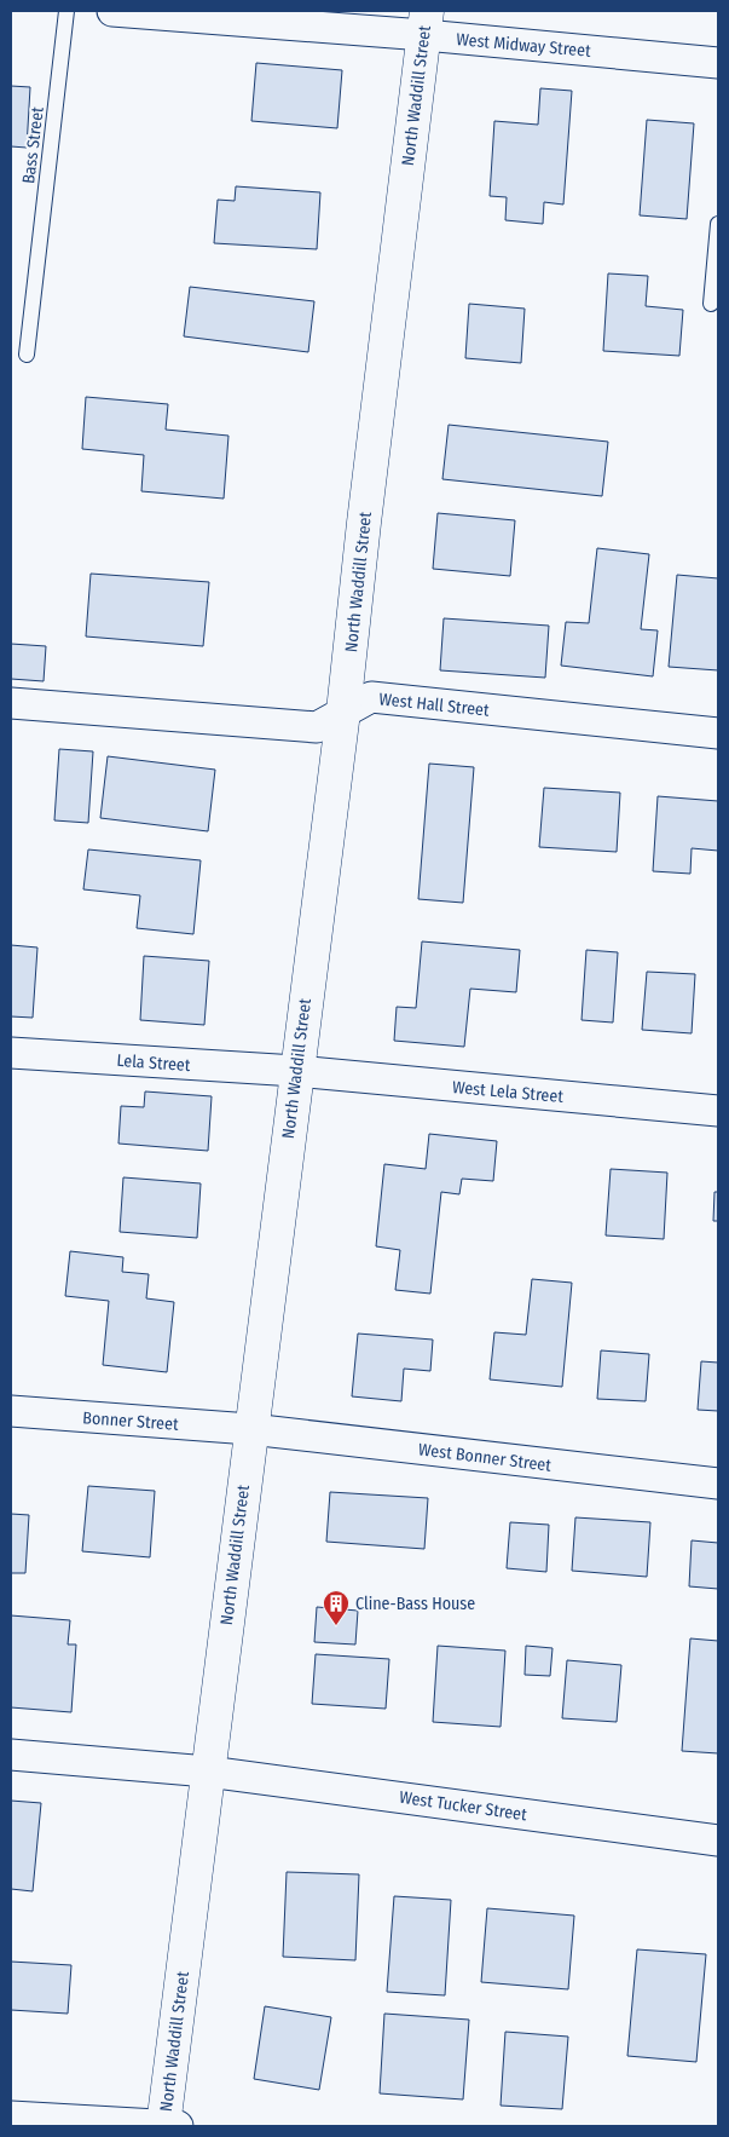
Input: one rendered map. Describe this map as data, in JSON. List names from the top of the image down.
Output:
{
  "streets": {
    "street": [
      "West Midway Street",
      "North Waddill Street",
      "West Hall Street",
      "Lela Street",
      "West Lela Street",
      "Bonner Street",
      "West Bonner Street",
      "West Tucker Street"
    ],
    "lane": ["Bass Street"]
  },
  "crossings": [
    ["West Midway Street", "North Waddill Street"],
    ["North Waddill Street", "West Hall Street"],
    ["North Waddill Street", "Lela Street"],
    ["North Waddill Street", "West Lela Street"],
    ["North Waddill Street", "Bonner Street"],
    ["North Waddill Street", "West Bonner Street"],
    ["North Waddill Street", "West Tucker Street"],
    ["Lela Street", "West Lela Street"],
    ["Bonner Street", "West Bonner Street"]
  ],
  "places": {
    "building": ["Cline-Bass House"]
  }
}
